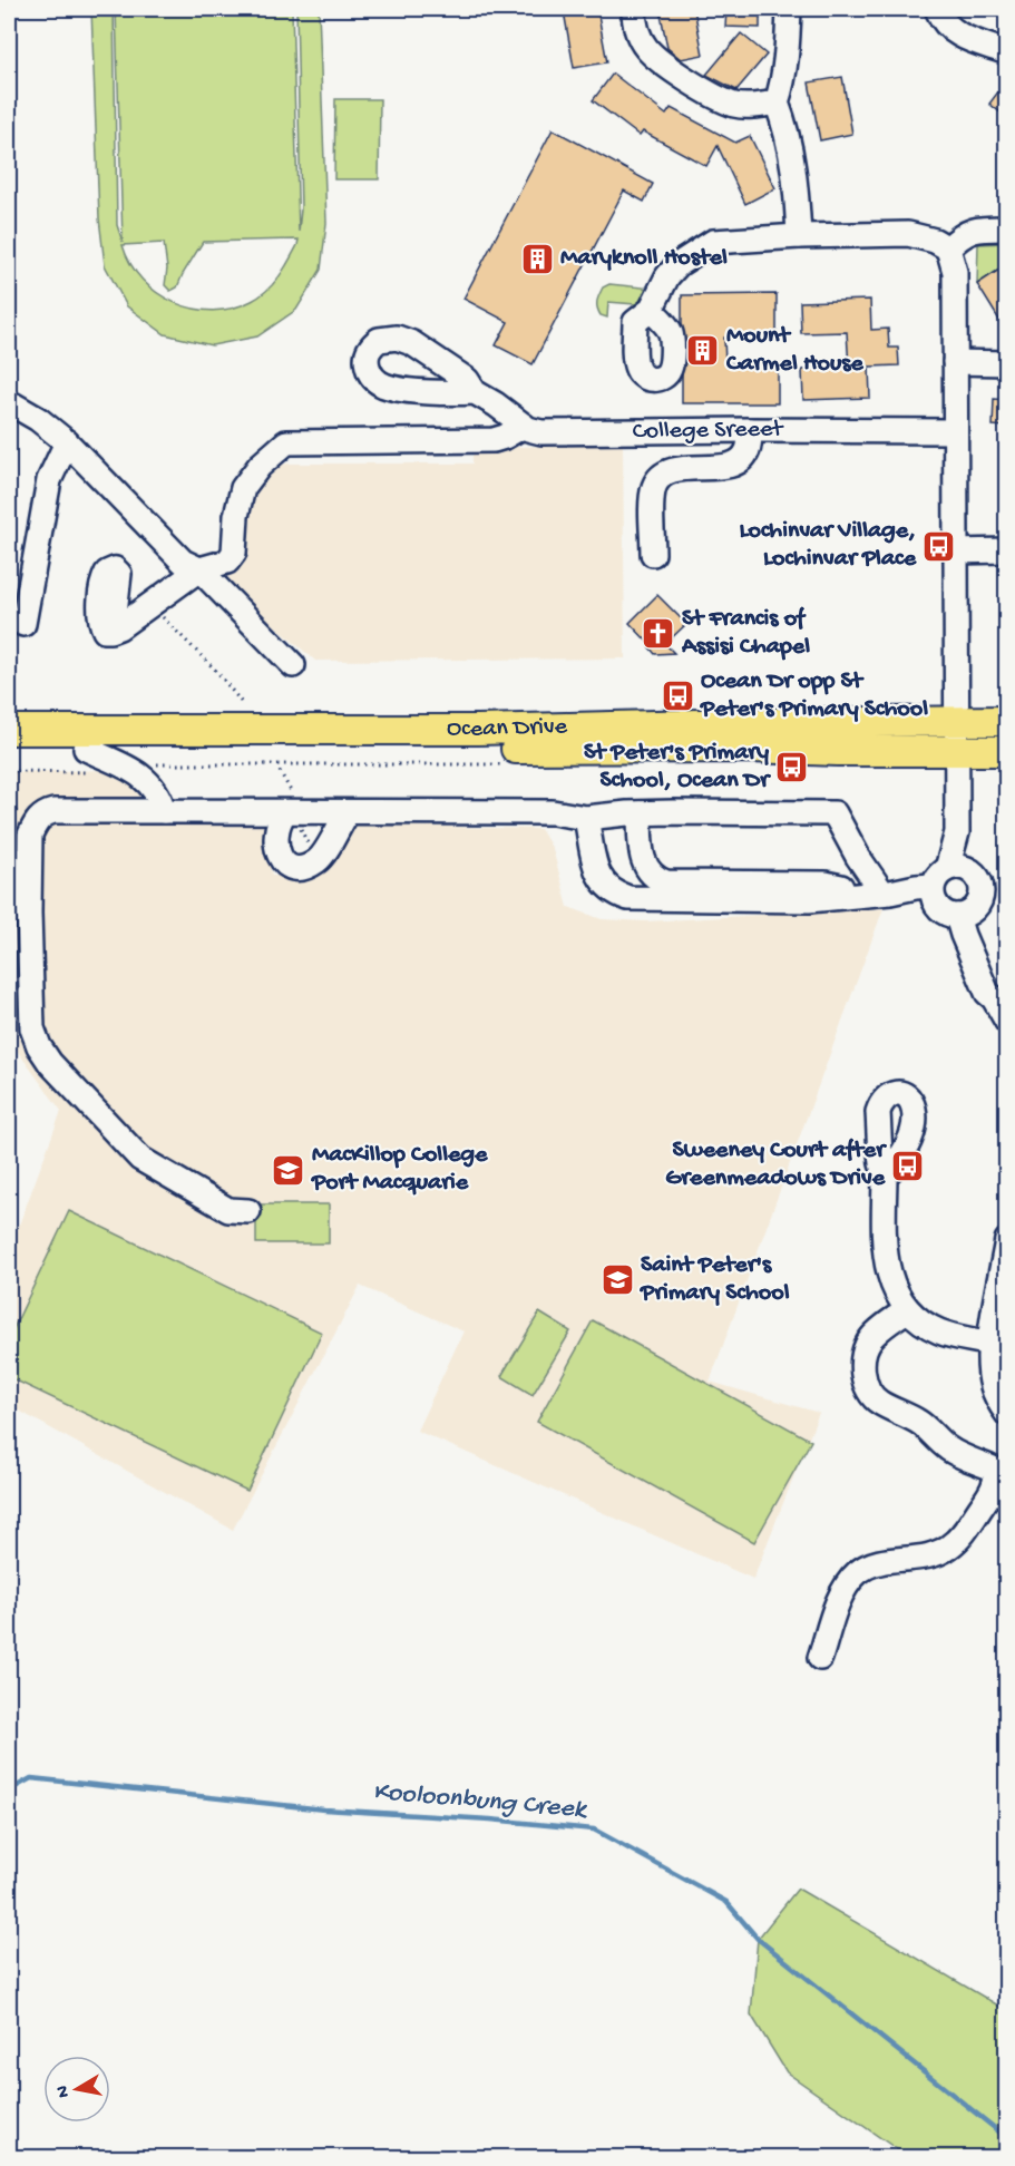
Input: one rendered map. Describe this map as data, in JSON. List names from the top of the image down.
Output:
{
  "streets": {
    "main road": ["Ocean Drive"],
    "street": ["College Sreeet"]
  },
  "water": ["Kooloonbung Creek"],
  "places": {
    "building": ["Maryknoll Hostel", "Mount Carmel House"],
    "bus stop": [
      "Lochinvar Village, Lochinvar Place",
      "Ocean Dr opp St Peter's Primary School",
      "St Peter's Primary School, Ocean Dr",
      "Sweeney Court after Greenmeadows Drive"
    ],
    "church": ["St Francis of Assisi Chapel"],
    "school or university": ["MacKillop College Port Macquarie", "Saint Peter's Primary School"]
  },
  "north": "left"
}
